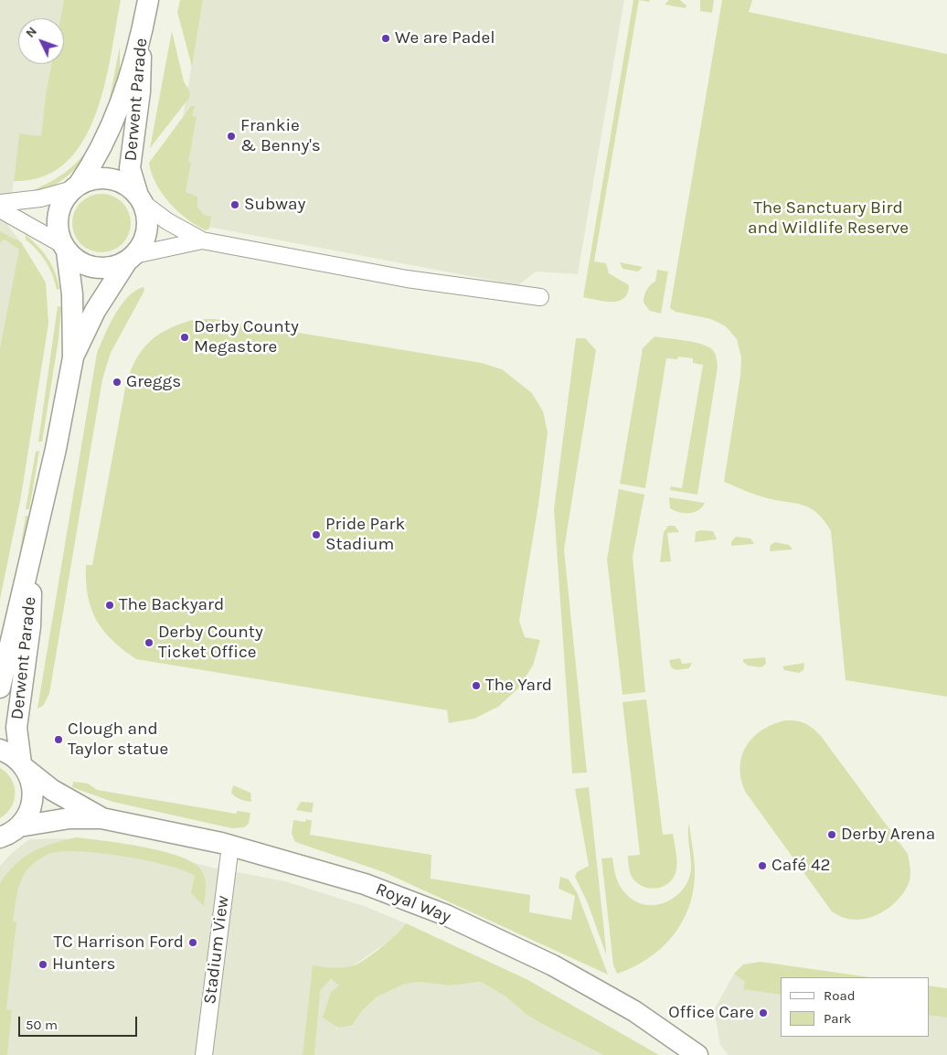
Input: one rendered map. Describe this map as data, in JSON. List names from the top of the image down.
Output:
{
  "streets": {
    "street": ["Derwent Parade", "Royal Way", "Stadium View"]
  },
  "crossings": [
    ["Derwent Parade", "Royal Way"],
    ["Royal Way", "Stadium View"]
  ],
  "parks": ["The Sanctuary Bird and Wildlife Reserve"],
  "places": [
    "We are Padel",
    "Frankie & Benny's",
    "Subway",
    "Derby County Megastore",
    "Greggs",
    "Pride Park Stadium",
    "The Backyard",
    "Derby County Ticket Office",
    "The Yard",
    "Clough and Taylor statue",
    "Derby Arena",
    "Café 42",
    "TC Harrison Ford",
    "Hunters",
    "Office Care"
  ],
  "legend": ["Road", "Park"],
  "scale_bar": "50 m",
  "north": "top left"
}
